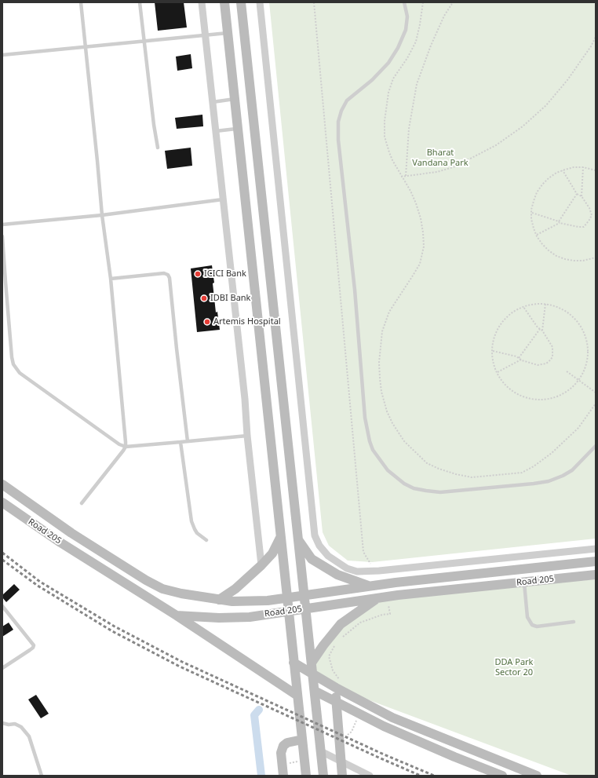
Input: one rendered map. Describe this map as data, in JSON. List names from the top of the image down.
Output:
{
  "streets": {
    "main road": ["Road 205"]
  },
  "parks": ["Bharat Vandana Park", "DDA Park Sector 20"],
  "places": ["ICICI Bank", "IDBI Bank", "Artemis Hospital"]
}
